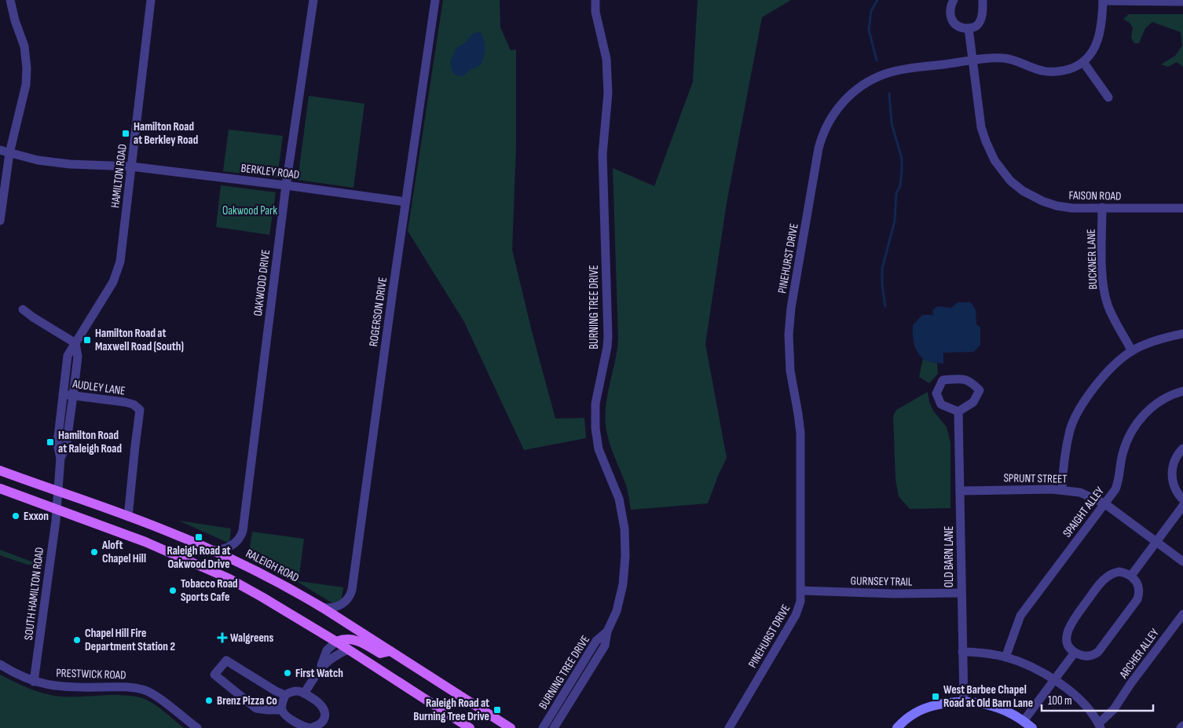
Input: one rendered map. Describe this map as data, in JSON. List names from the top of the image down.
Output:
{
  "streets": {
    "main road": ["RALEIGH ROAD"],
    "street": [
      "BERKLEY ROAD",
      "HAMILTON ROAD",
      "FAISON ROAD",
      "PINEHURST DRIVE",
      "BUCKNER LANE",
      "OAKWOOD DRIVE",
      "BURNING TREE DRIVE",
      "ROGERSON DRIVE",
      "AUDLEY LANE",
      "SPRUNT STREET",
      "SPAIGHT ALLEY",
      "OLD BARN LANE",
      "GURNSEY TRAIL",
      "SOUTH HAMILTON ROAD",
      "ARCHER ALLEY",
      "PRESTWICK ROAD"
    ]
  },
  "crossings": [
    ["BERKLEY ROAD", "HAMILTON ROAD"],
    ["BERKLEY ROAD", "OAKWOOD DRIVE"],
    ["BERKLEY ROAD", "ROGERSON DRIVE"],
    ["HAMILTON ROAD", "AUDLEY LANE"],
    ["HAMILTON ROAD", "RALEIGH ROAD"],
    ["HAMILTON ROAD", "SOUTH HAMILTON ROAD"],
    ["FAISON ROAD", "PINEHURST DRIVE"],
    ["FAISON ROAD", "BUCKNER LANE"],
    ["PINEHURST DRIVE", "GURNSEY TRAIL"],
    ["OAKWOOD DRIVE", "RALEIGH ROAD"],
    ["ROGERSON DRIVE", "RALEIGH ROAD"],
    ["AUDLEY LANE", "RALEIGH ROAD"],
    ["SPRUNT STREET", "SPAIGHT ALLEY"],
    ["SPRUNT STREET", "OLD BARN LANE"],
    ["OLD BARN LANE", "GURNSEY TRAIL"],
    ["SOUTH HAMILTON ROAD", "PRESTWICK ROAD"]
  ],
  "parks": ["Oakwood Park"],
  "places": {
    "transit": [
      "Hamilton Road at Berkley Road",
      "Hamilton Road at Maxwell Road (South)",
      "Hamilton Road at Raleigh Road",
      "Raleigh Road at Oakwood Drive",
      "West Barbee Chapel Road at Old Barn Lane",
      "Raleigh Road at Burning Tree Drive"
    ],
    "other": [
      "Exxon",
      "Aloft Chapel Hill",
      "Tobacco Road Sports Cafe",
      "Chapel Hill Fire Department Station 2",
      "First Watch",
      "Brenz Pizza Co"
    ],
    "health": ["Walgreens"]
  },
  "scale_bar": "100 m"
}
